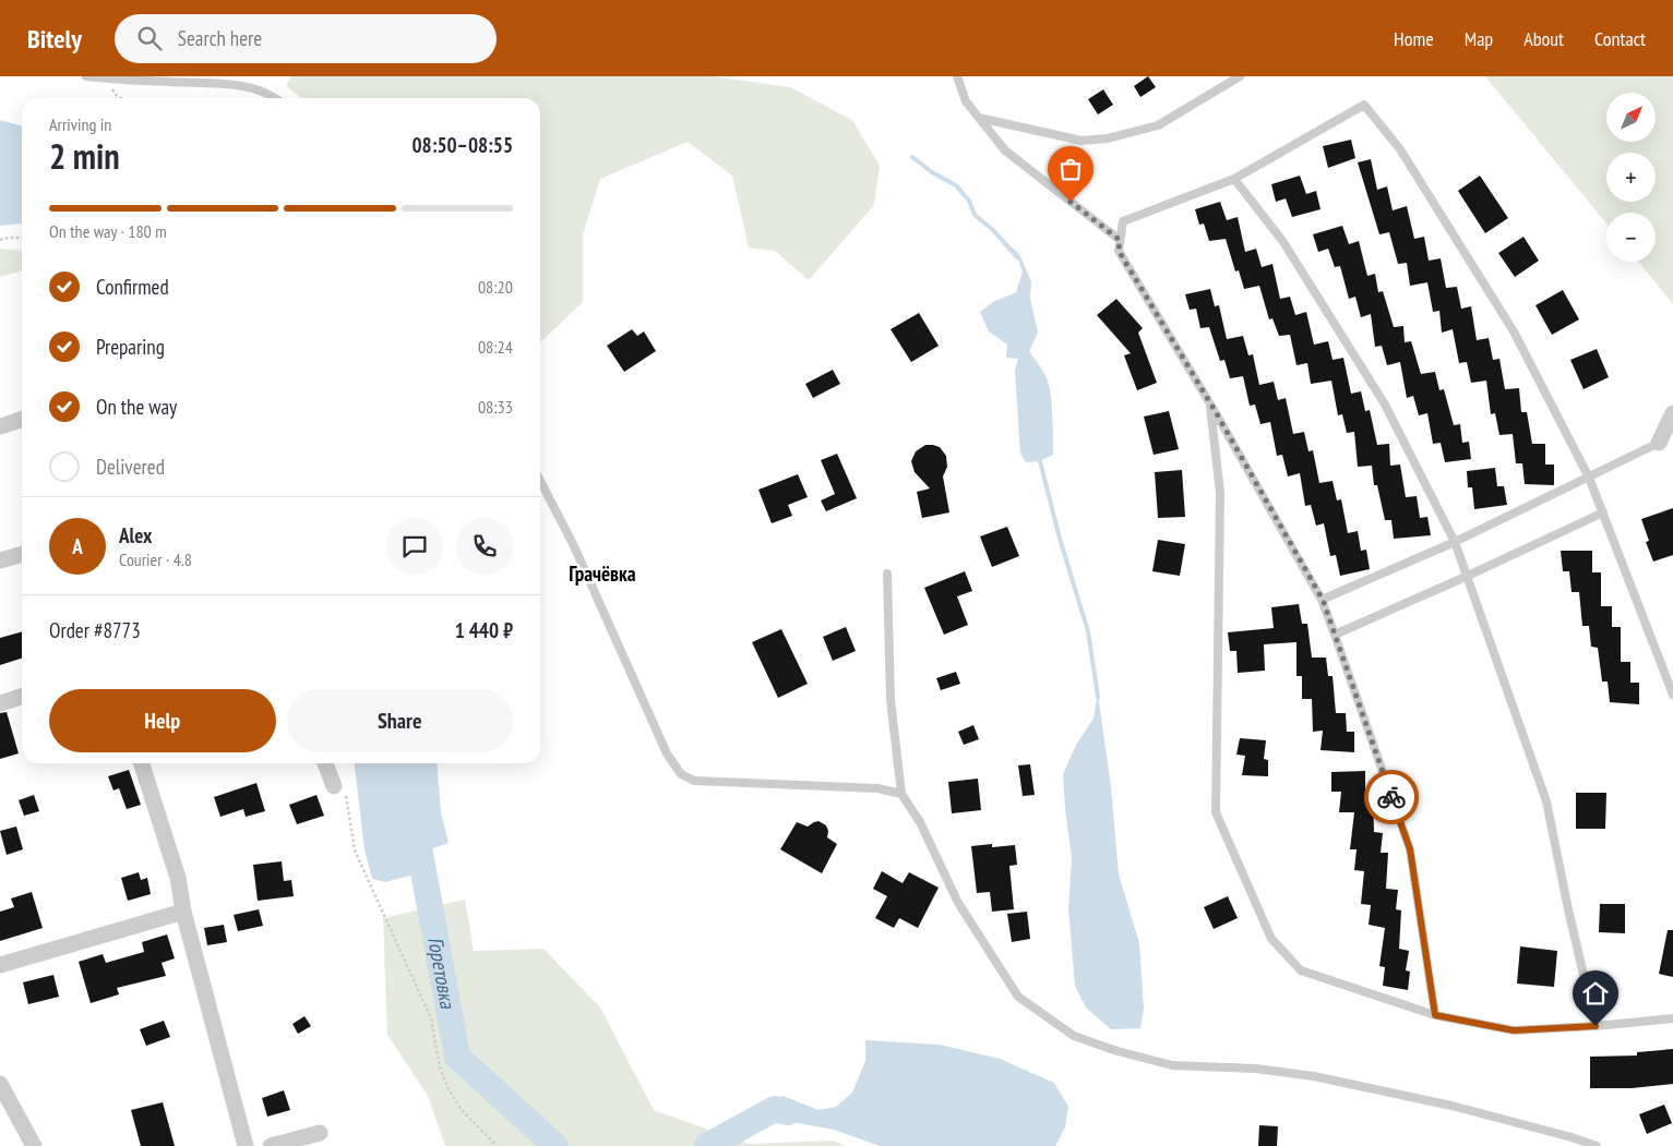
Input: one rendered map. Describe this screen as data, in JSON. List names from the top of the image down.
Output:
{
  "districts": ["Грачёвка"],
  "water": ["Горетовка"],
  "north": "top right",
  "page": {
    "header": "Bitely",
    "search": "Search here",
    "nav": [
      "Home",
      "Map",
      "About",
      "Contact"
    ],
    "map_buttons": ["+", "−"],
    "heading": ["2 min", "Arriving in", "08:50–08:55"],
    "panel": [
      "Alex",
      "Courier · 4.8",
      "Order #8773",
      "1 440 ₽"
    ],
    "bar": "On the way · 180 m",
    "list": [
      ["Confirmed", "08:20"],
      ["Preparing", "08:24"],
      ["On the way", "08:33"],
      "Delivered"
    ],
    "round": "A",
    "buttons": ["Help", "Share"]
  }
}
